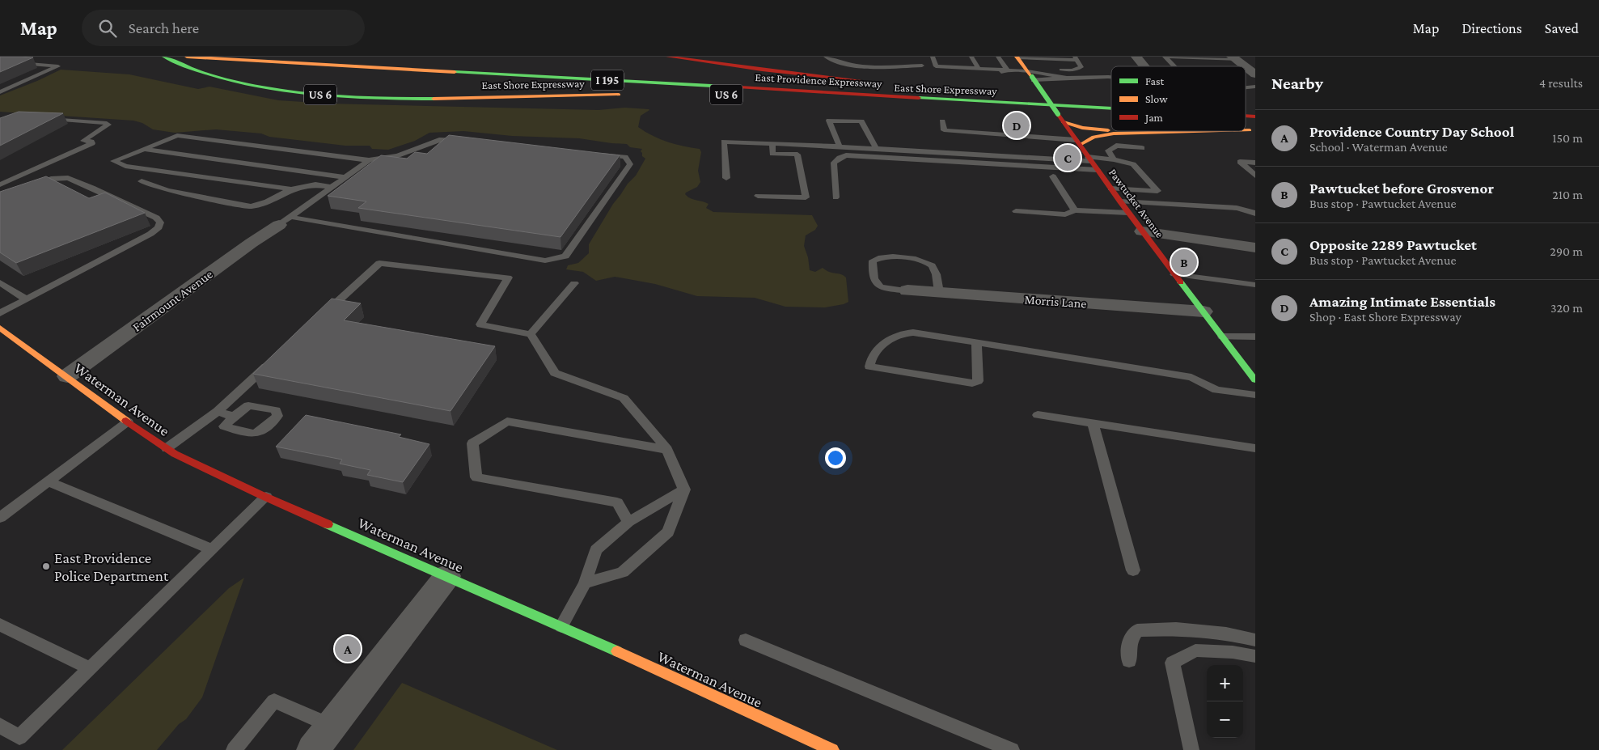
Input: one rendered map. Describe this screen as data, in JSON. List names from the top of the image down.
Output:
{
  "streets": {
    "main road": [
      "I 195",
      "East Providence Expressway",
      "East Shore Expressway",
      "US 6",
      "Pawtucket Avenue",
      "Waterman Avenue"
    ],
    "street": ["Fairmount Avenue", "Morris Lane"]
  },
  "crossings": [
    ["East Providence Expressway", "East Shore Expressway"],
    ["Pawtucket Avenue", "Morris Lane"],
    ["Fairmount Avenue", "Waterman Avenue"]
  ],
  "places": ["East Providence Police Department"],
  "legend": ["Fast", "Slow", "Jam"],
  "page": {
    "header": "Map",
    "search": "Search here",
    "nav": ["Map", "Directions", "Saved"],
    "heading": ["Nearby", "4 results"],
    "list": [
      {
        "mark": "A",
        "name": "Providence Country Day School",
        "note": "School · Waterman Avenue",
        "value": "150 m"
      },
      {
        "mark": "B",
        "name": "Pawtucket before Grosvenor",
        "note": "Bus stop · Pawtucket Avenue",
        "value": "210 m"
      },
      {
        "mark": "C",
        "name": "Opposite 2289 Pawtucket",
        "note": "Bus stop · Pawtucket Avenue",
        "value": "290 m"
      },
      {
        "mark": "D",
        "name": "Amazing Intimate Essentials",
        "note": "Shop · East Shore Expressway",
        "value": "320 m"
      }
    ],
    "pins": [
      "D",
      "C",
      "B",
      "A"
    ],
    "map_buttons": ["+", "−"]
  }
}
